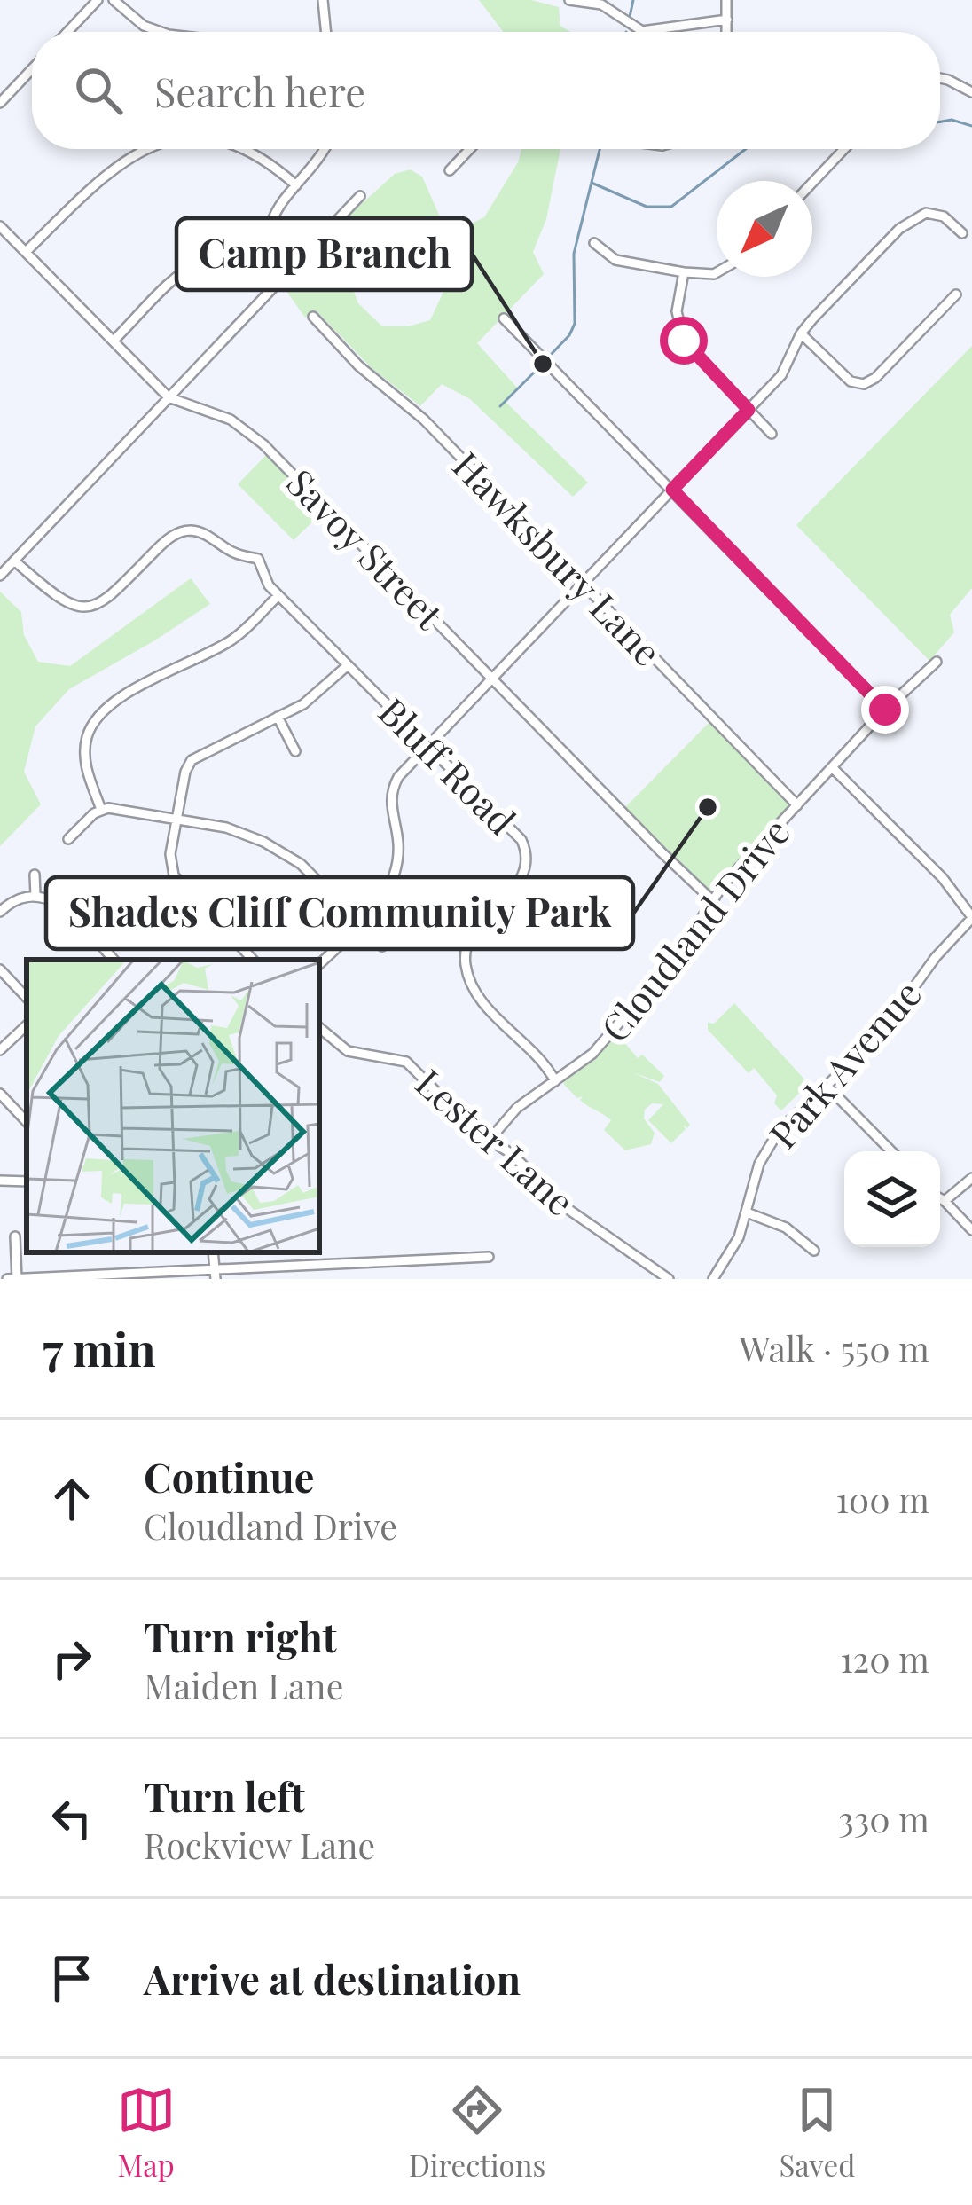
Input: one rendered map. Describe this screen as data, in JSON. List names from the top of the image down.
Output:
{
  "streets": {
    "street": [
      "Savoy Street",
      "Hawksbury Lane",
      "Bluff Road",
      "Cloudland Drive",
      "Park Avenue",
      "Lester Lane"
    ]
  },
  "crossings": [
    ["Savoy Street", "Cloudland Drive"],
    ["Hawksbury Lane", "Cloudland Drive"],
    ["Bluff Road", "Cloudland Drive"],
    ["Cloudland Drive", "Lester Lane"]
  ],
  "places": ["Camp Branch", "Shades Cliff Community Park"],
  "north": "bottom left",
  "page": {
    "search": "Search here",
    "heading": ["7 min", "Walk · 550 m"],
    "list": [
      ["Continue", "Cloudland Drive", "100 m"],
      ["Turn right", "Maiden Lane", "120 m"],
      ["Turn left", "Rockview Lane", "330 m"],
      "Arrive at destination"
    ],
    "nav": ["Map", "Directions", "Saved"]
  }
}
